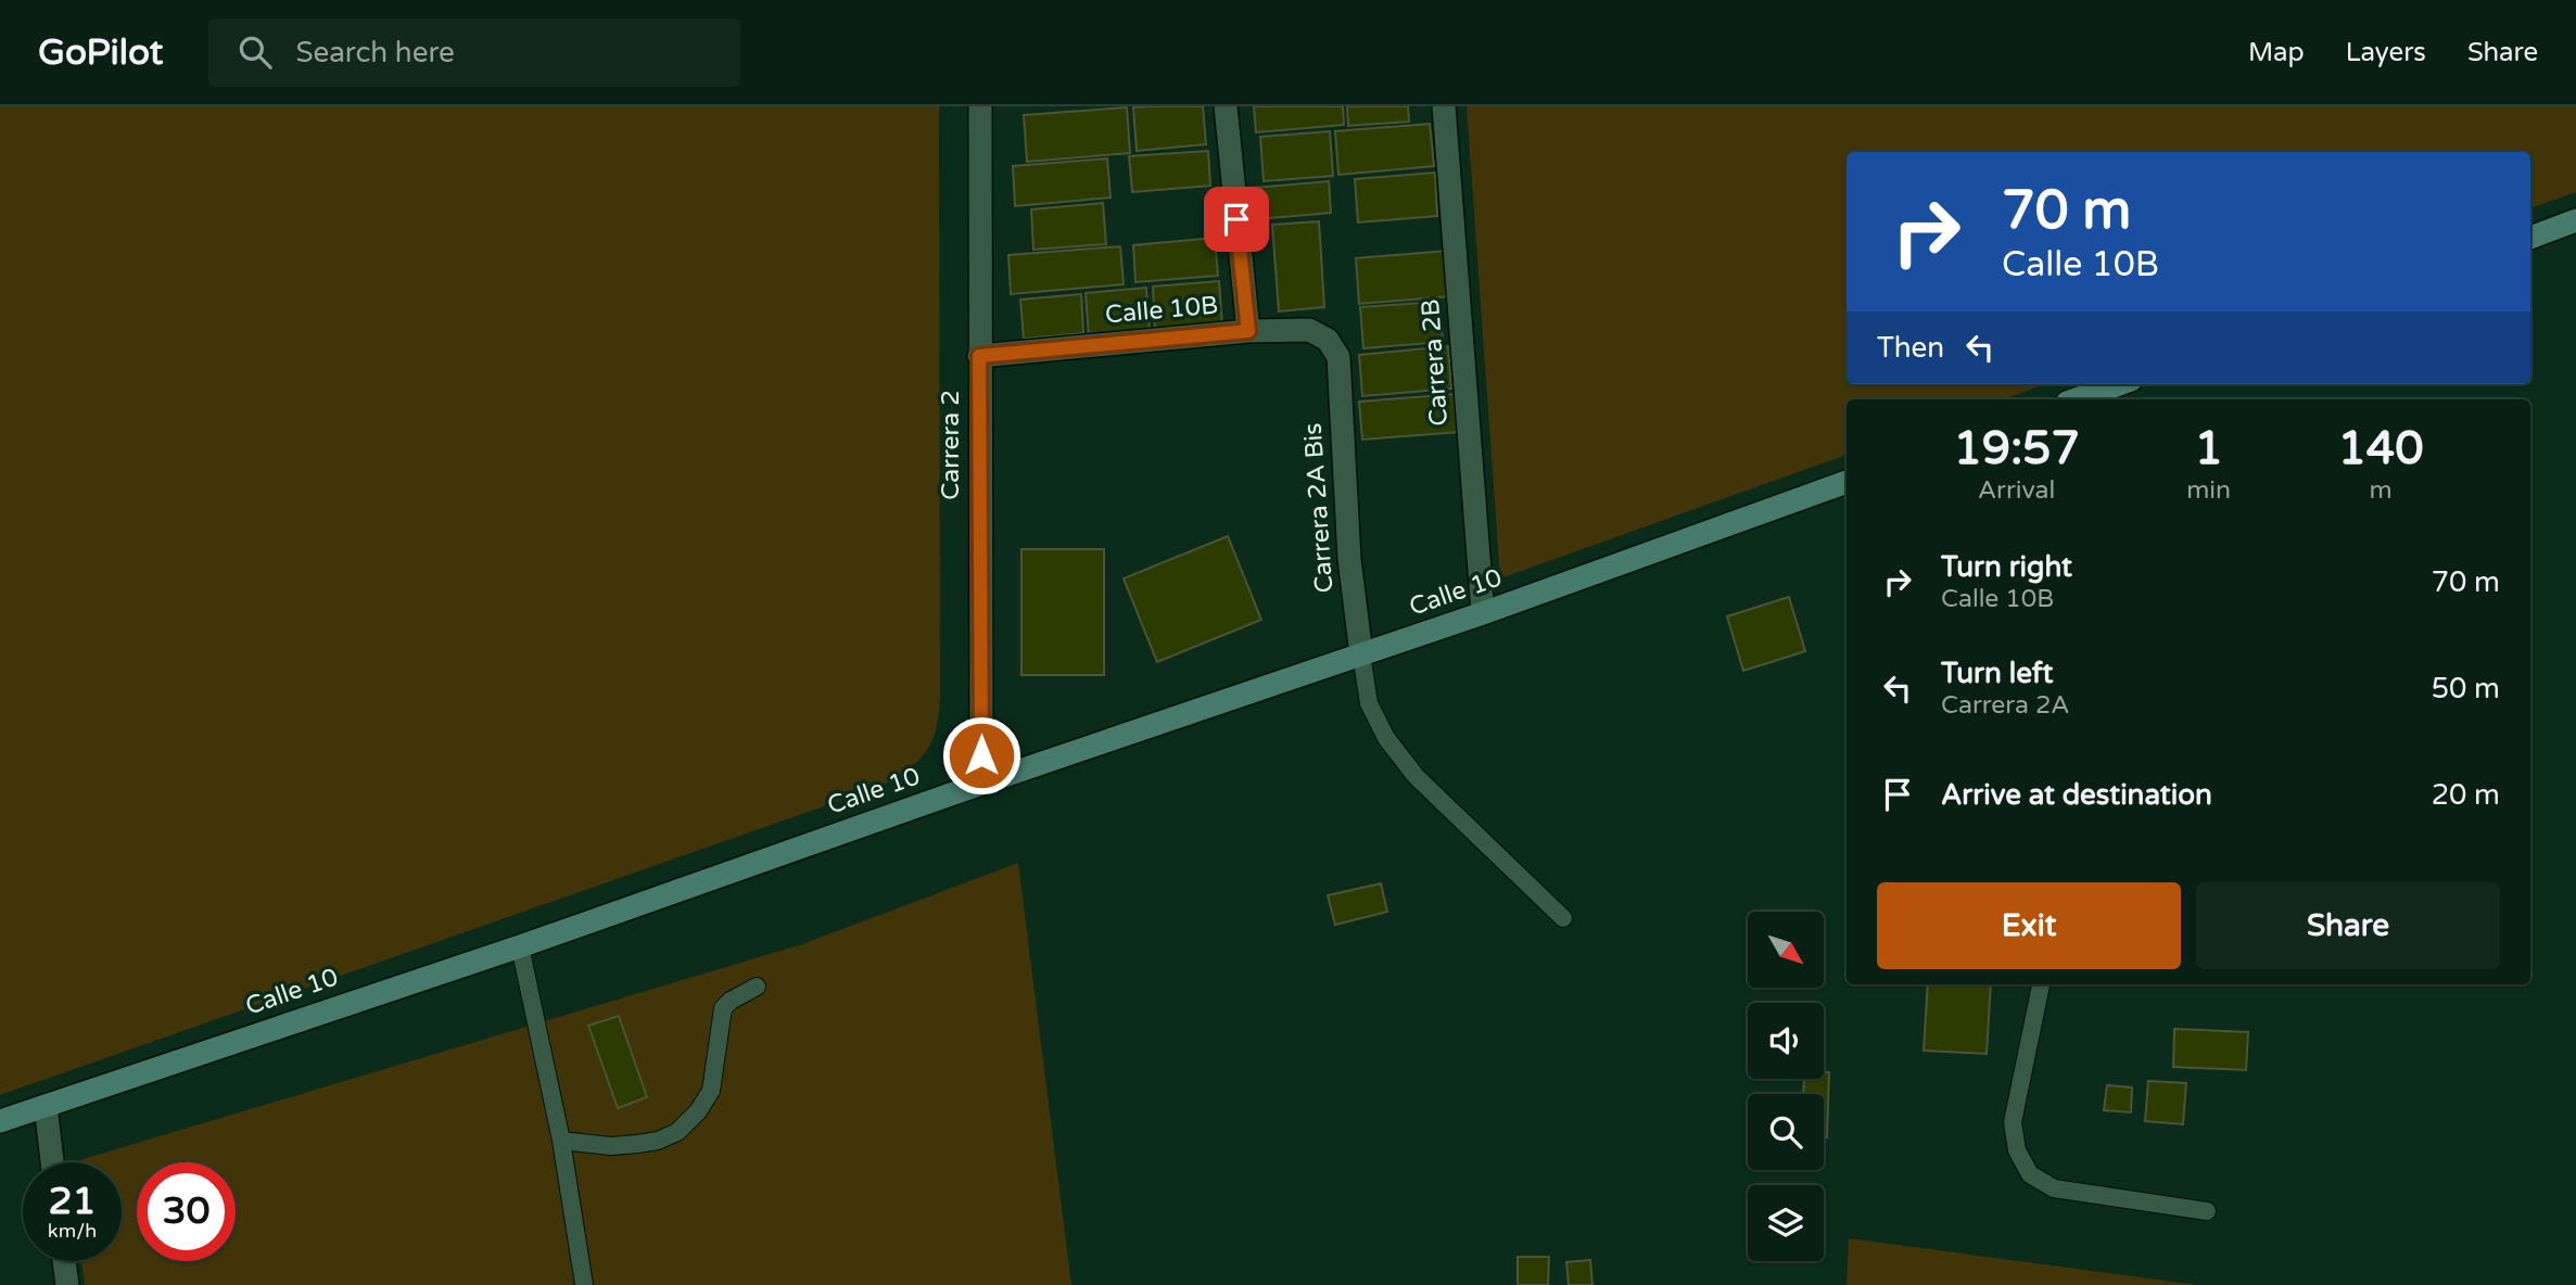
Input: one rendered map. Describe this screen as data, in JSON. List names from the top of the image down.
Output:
{
  "streets": {
    "street": [
      "Calle 10B",
      "Carrera 2B",
      "Carrera 2",
      "Carrera 2A Bis",
      "Calle 10"
    ]
  },
  "crossings": [
    ["Calle 10B", "Carrera 2"],
    ["Calle 10B", "Carrera 2A Bis"],
    ["Carrera 2B", "Calle 10"],
    ["Carrera 2", "Calle 10"],
    ["Carrera 2A Bis", "Calle 10"]
  ],
  "north": "bottom right",
  "page": {
    "header": "GoPilot",
    "search": "Search here",
    "nav": ["Map", "Layers", "Share"],
    "turn": ["70 m", "Calle 10B"],
    "then": "Then",
    "eta": [
      "19:57",
      "Arrival",
      "1",
      "min",
      "140",
      "m"
    ],
    "list": [
      {
        "name": "Turn right",
        "note": "Calle 10B",
        "value": "70 m"
      },
      {
        "name": "Turn left",
        "note": "Carrera 2A",
        "value": "50 m"
      },
      {
        "name": "Arrive at destination",
        "value": "20 m"
      }
    ],
    "buttons": ["Exit", "Share"],
    "speed": "21 km/h",
    "limit": "30"
  }
}
